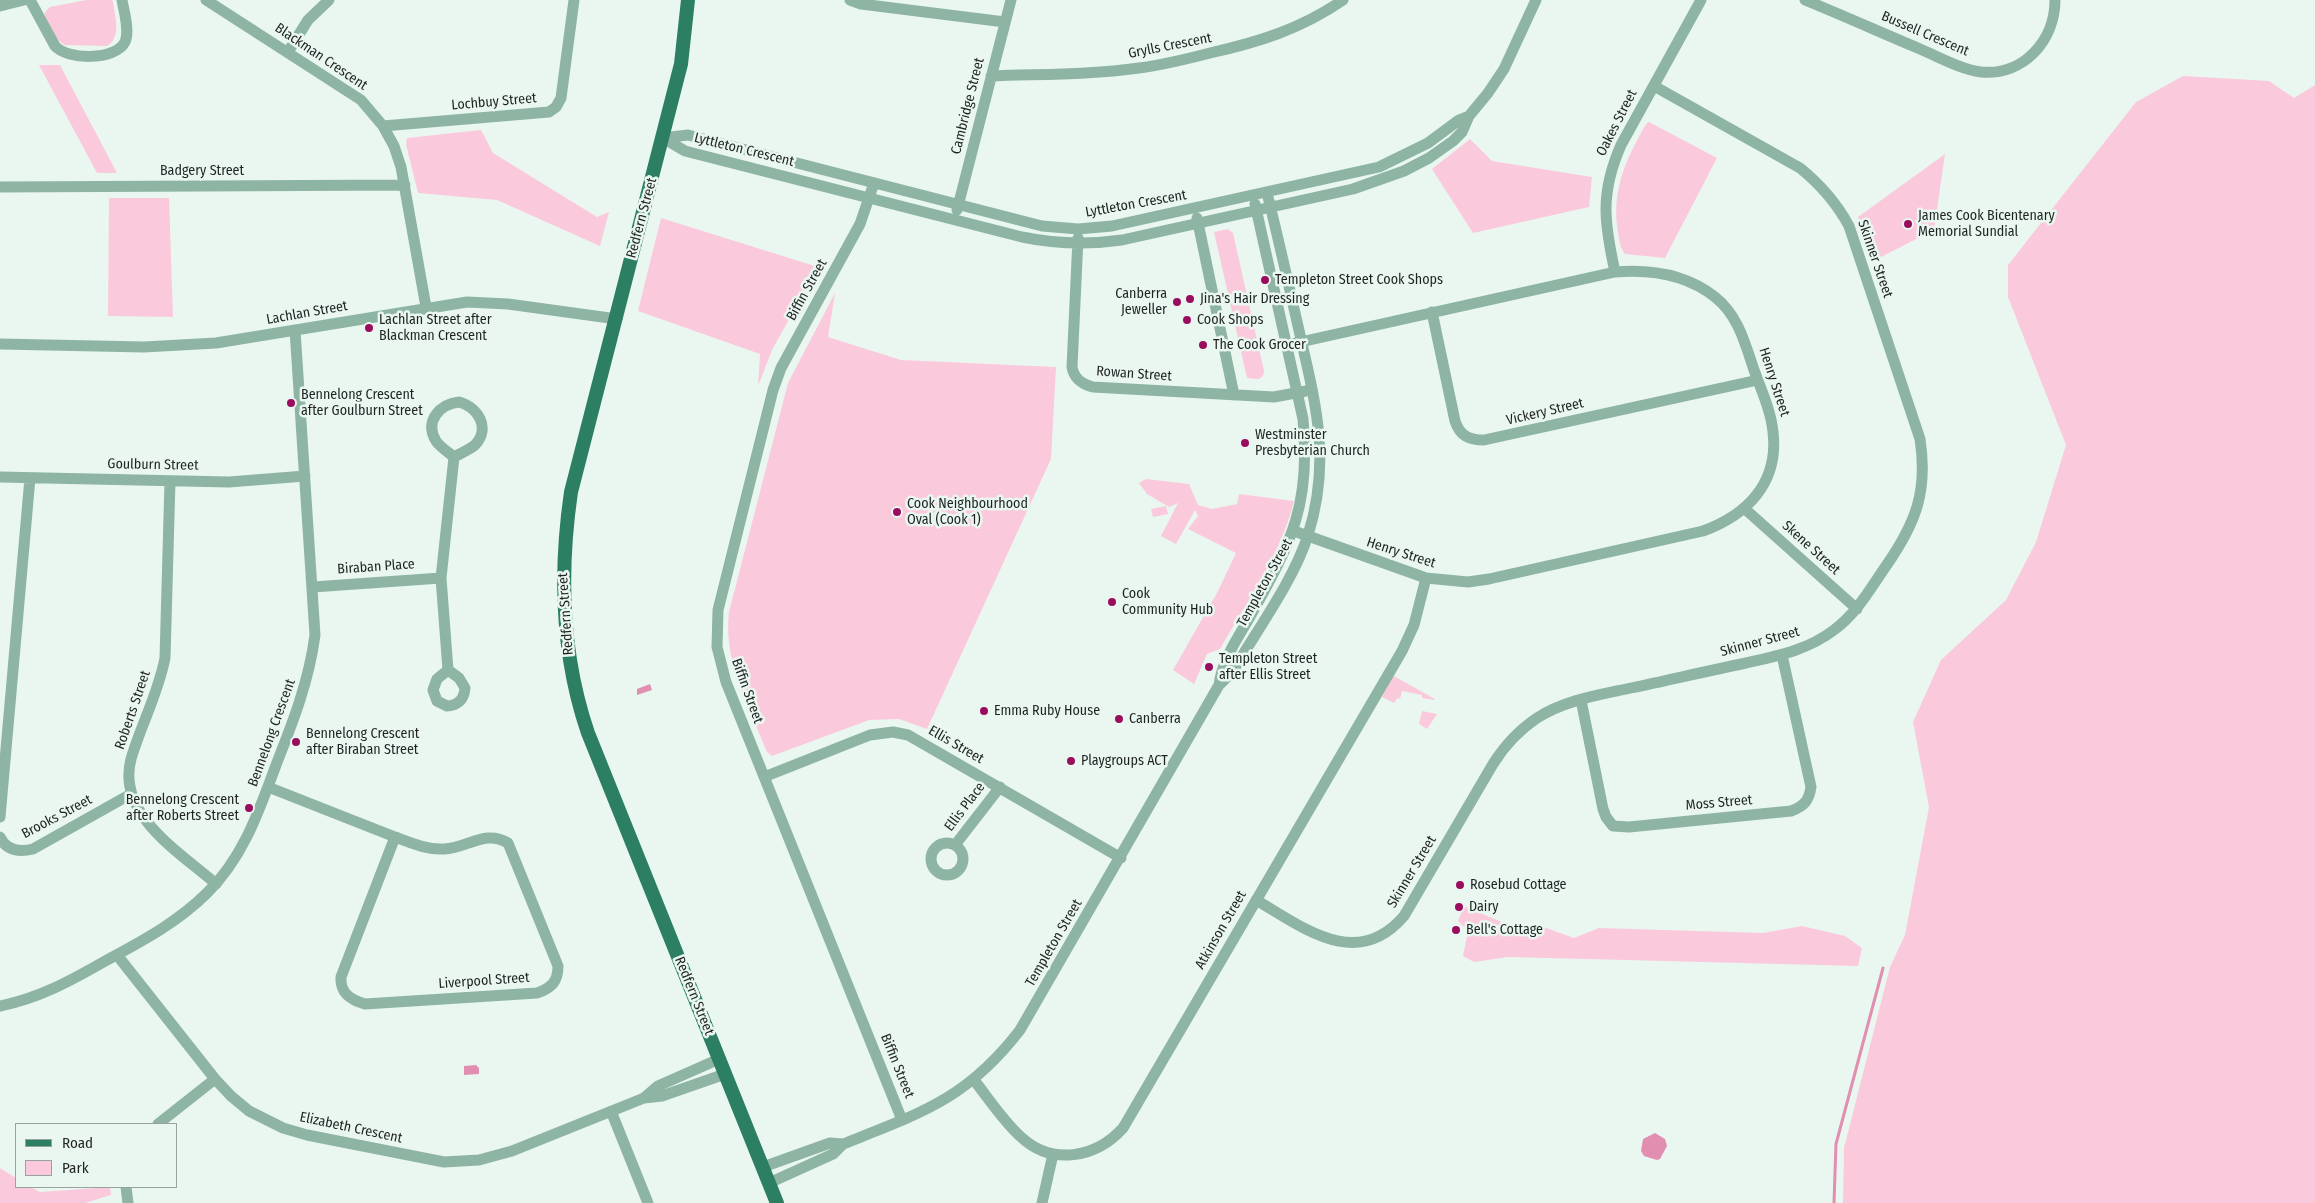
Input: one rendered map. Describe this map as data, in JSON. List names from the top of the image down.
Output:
{
  "streets": {
    "main road": ["Redfern Street"],
    "street": [
      "Bussell Crescent",
      "Grylls Crescent",
      "Blackman Crescent",
      "Lochbuy Street",
      "Cambridge Street",
      "Oakes Street",
      "Lyttleton Crescent",
      "Badgery Street",
      "Skinner Street",
      "Biffin Street",
      "Lachlan Street",
      "Rowan Street",
      "Henry Street",
      "Vickery Street",
      "Goulburn Street",
      "Skene Street",
      "Biraban Place",
      "Templeton Street",
      "Roberts Street",
      "Bennelong Crescent",
      "Ellis Street",
      "Moss Street",
      "Ellis Place",
      "Brooks Street",
      "Atkinson Street",
      "Liverpool Street",
      "Elizabeth Crescent"
    ]
  },
  "crossings": [
    ["Grylls Crescent", "Cambridge Street"],
    ["Blackman Crescent", "Lochbuy Street"],
    ["Blackman Crescent", "Badgery Street"],
    ["Blackman Crescent", "Lachlan Street"],
    ["Cambridge Street", "Lyttleton Crescent"],
    ["Oakes Street", "Skinner Street"],
    ["Oakes Street", "Henry Street"],
    ["Lyttleton Crescent", "Redfern Street"],
    ["Lyttleton Crescent", "Biffin Street"],
    ["Lyttleton Crescent", "Rowan Street"],
    ["Lyttleton Crescent", "Templeton Street"],
    ["Redfern Street", "Lachlan Street"],
    ["Redfern Street", "Templeton Street"],
    ["Redfern Street", "Elizabeth Crescent"],
    ["Skinner Street", "Skene Street"],
    ["Skinner Street", "Moss Street"],
    ["Skinner Street", "Atkinson Street"],
    ["Biffin Street", "Templeton Street"],
    ["Biffin Street", "Ellis Street"],
    ["Lachlan Street", "Bennelong Crescent"],
    ["Rowan Street", "Templeton Street"],
    ["Henry Street", "Vickery Street"],
    ["Henry Street", "Skene Street"],
    ["Henry Street", "Templeton Street"],
    ["Henry Street", "Atkinson Street"],
    ["Goulburn Street", "Roberts Street"],
    ["Goulburn Street", "Bennelong Crescent"],
    ["Biraban Place", "Bennelong Crescent"],
    ["Templeton Street", "Ellis Street"],
    ["Templeton Street", "Atkinson Street"],
    ["Roberts Street", "Bennelong Crescent"],
    ["Roberts Street", "Brooks Street"],
    ["Bennelong Crescent", "Liverpool Street"],
    ["Bennelong Crescent", "Elizabeth Crescent"],
    ["Ellis Street", "Ellis Place"]
  ],
  "places": [
    "James Cook Bicentenary Memorial Sundial",
    "Templeton Street Cook Shops",
    "Jina's Hair Dressing",
    "Canberra Jeweller",
    "Cook Shops",
    "Lachlan Street after Blackman Crescent",
    "The Cook Grocer",
    "Bennelong Crescent after Goulburn Street",
    "Westminster Presbyterian Church",
    "Cook Neighbourhood Oval (Cook 1)",
    "Cook Community Hub",
    "Templeton Street after Ellis Street",
    "Emma Ruby House",
    "Canberra",
    "Bennelong Crescent after Biraban Street",
    "Playgroups ACT",
    "Bennelong Crescent after Roberts Street",
    "Rosebud Cottage",
    "Dairy",
    "Bell's Cottage"
  ],
  "legend": ["Road", "Park"]
}
